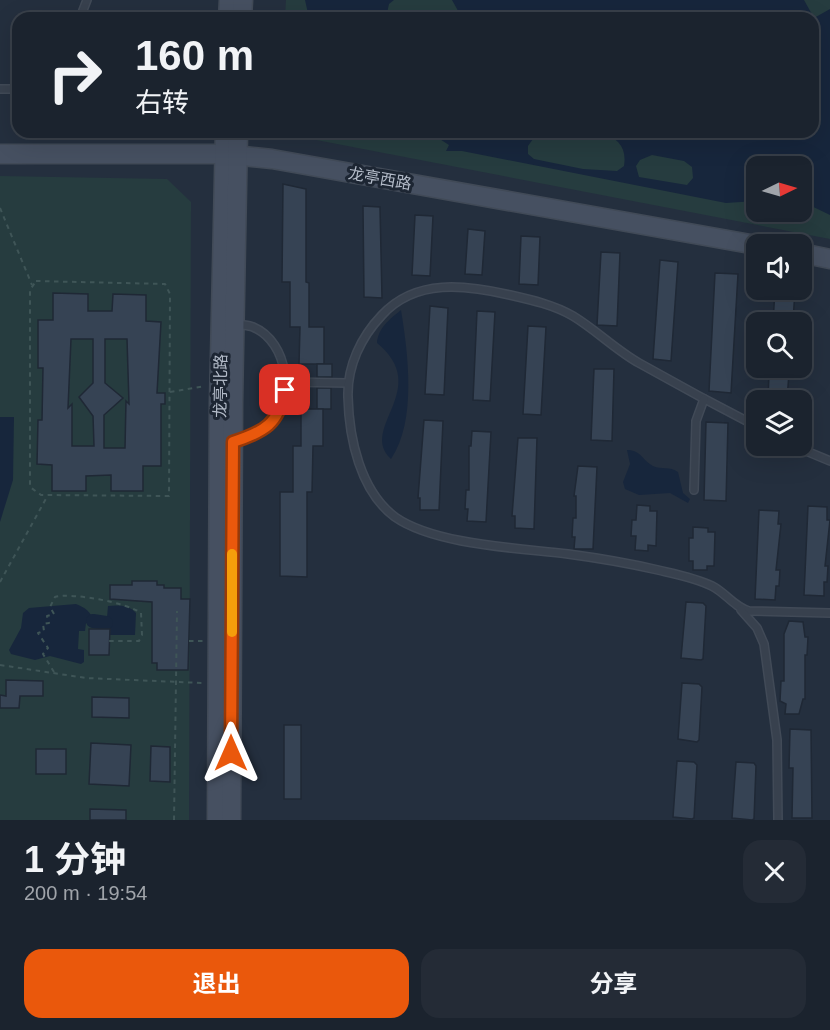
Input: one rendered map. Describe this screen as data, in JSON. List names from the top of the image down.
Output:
{
  "streets": {
    "main road": ["龙亭西路", "龙亭北路"]
  },
  "crossings": [
    ["龙亭西路", "龙亭北路"]
  ],
  "north": "right",
  "page": {
    "turn": ["160 m", "右转"],
    "heading": ["1 分钟", "200 m · 19:54"],
    "buttons": ["退出", "分享"]
  }
}
